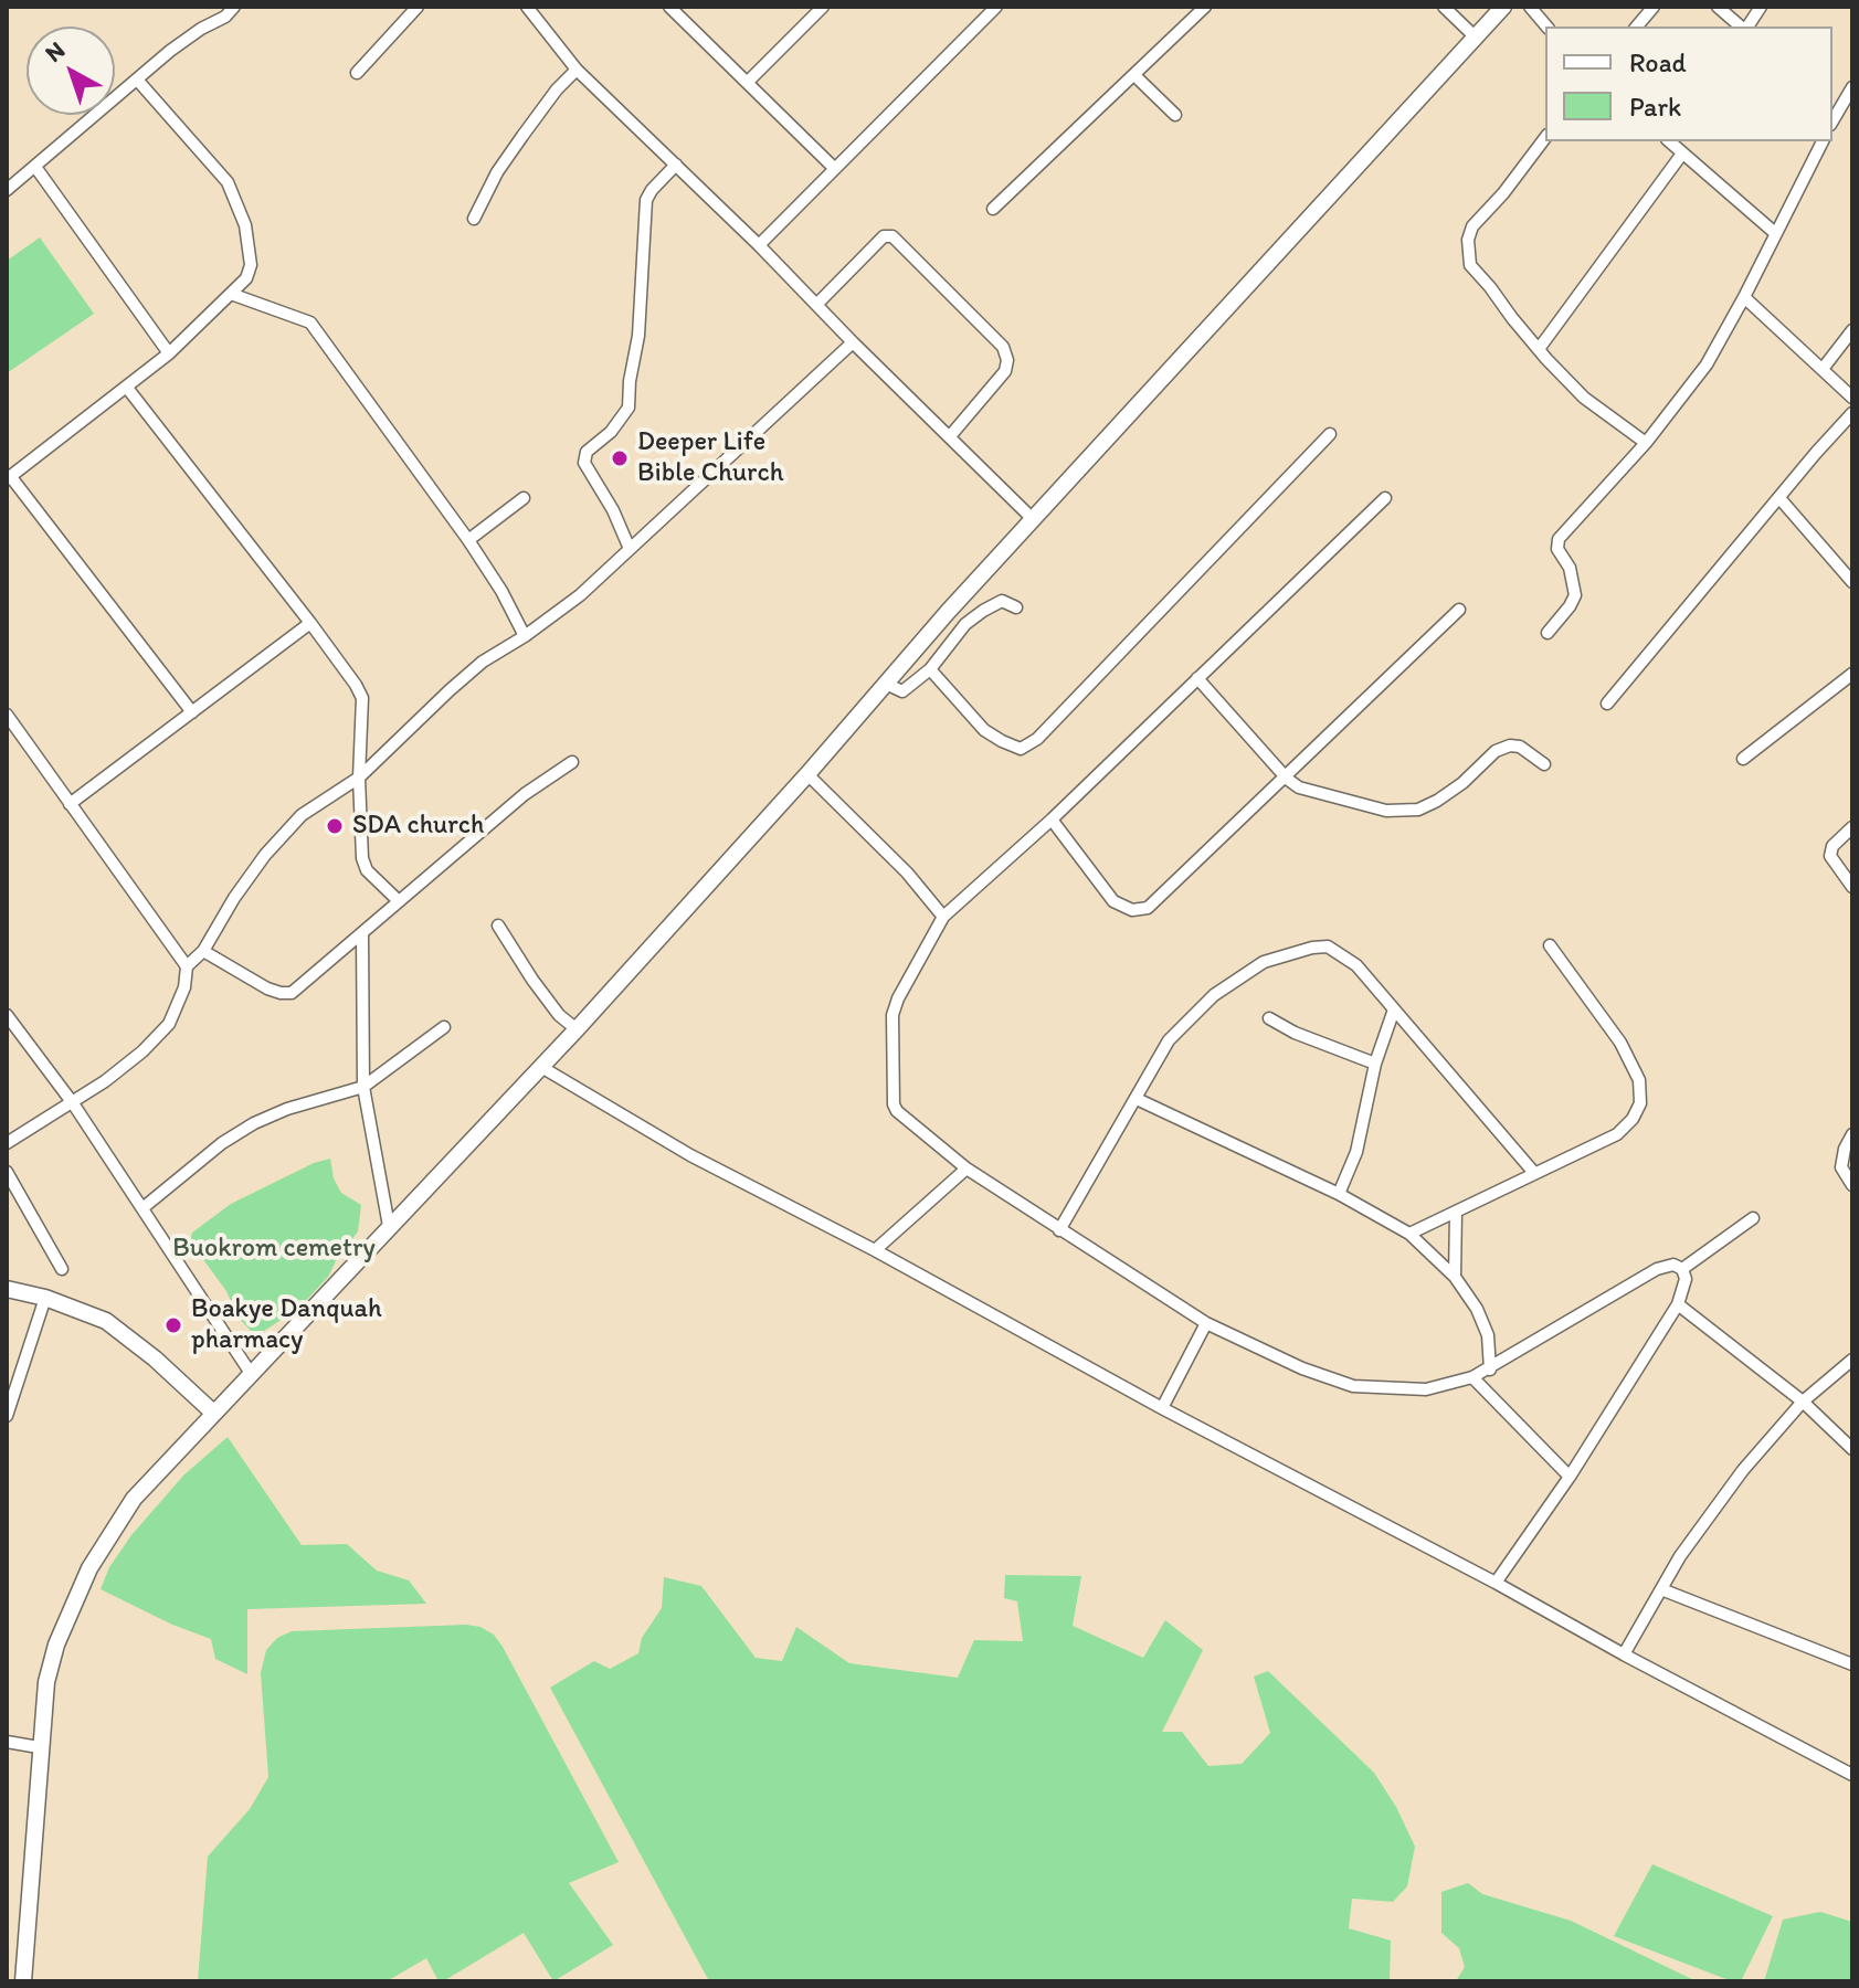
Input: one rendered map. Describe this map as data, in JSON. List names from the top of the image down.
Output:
{
  "parks": ["Buokrom cemetry"],
  "places": ["Deeper Life Bible Church", "SDA church", "Boakye Danquah pharmacy"],
  "legend": ["Road", "Park"],
  "north": "top left"
}
